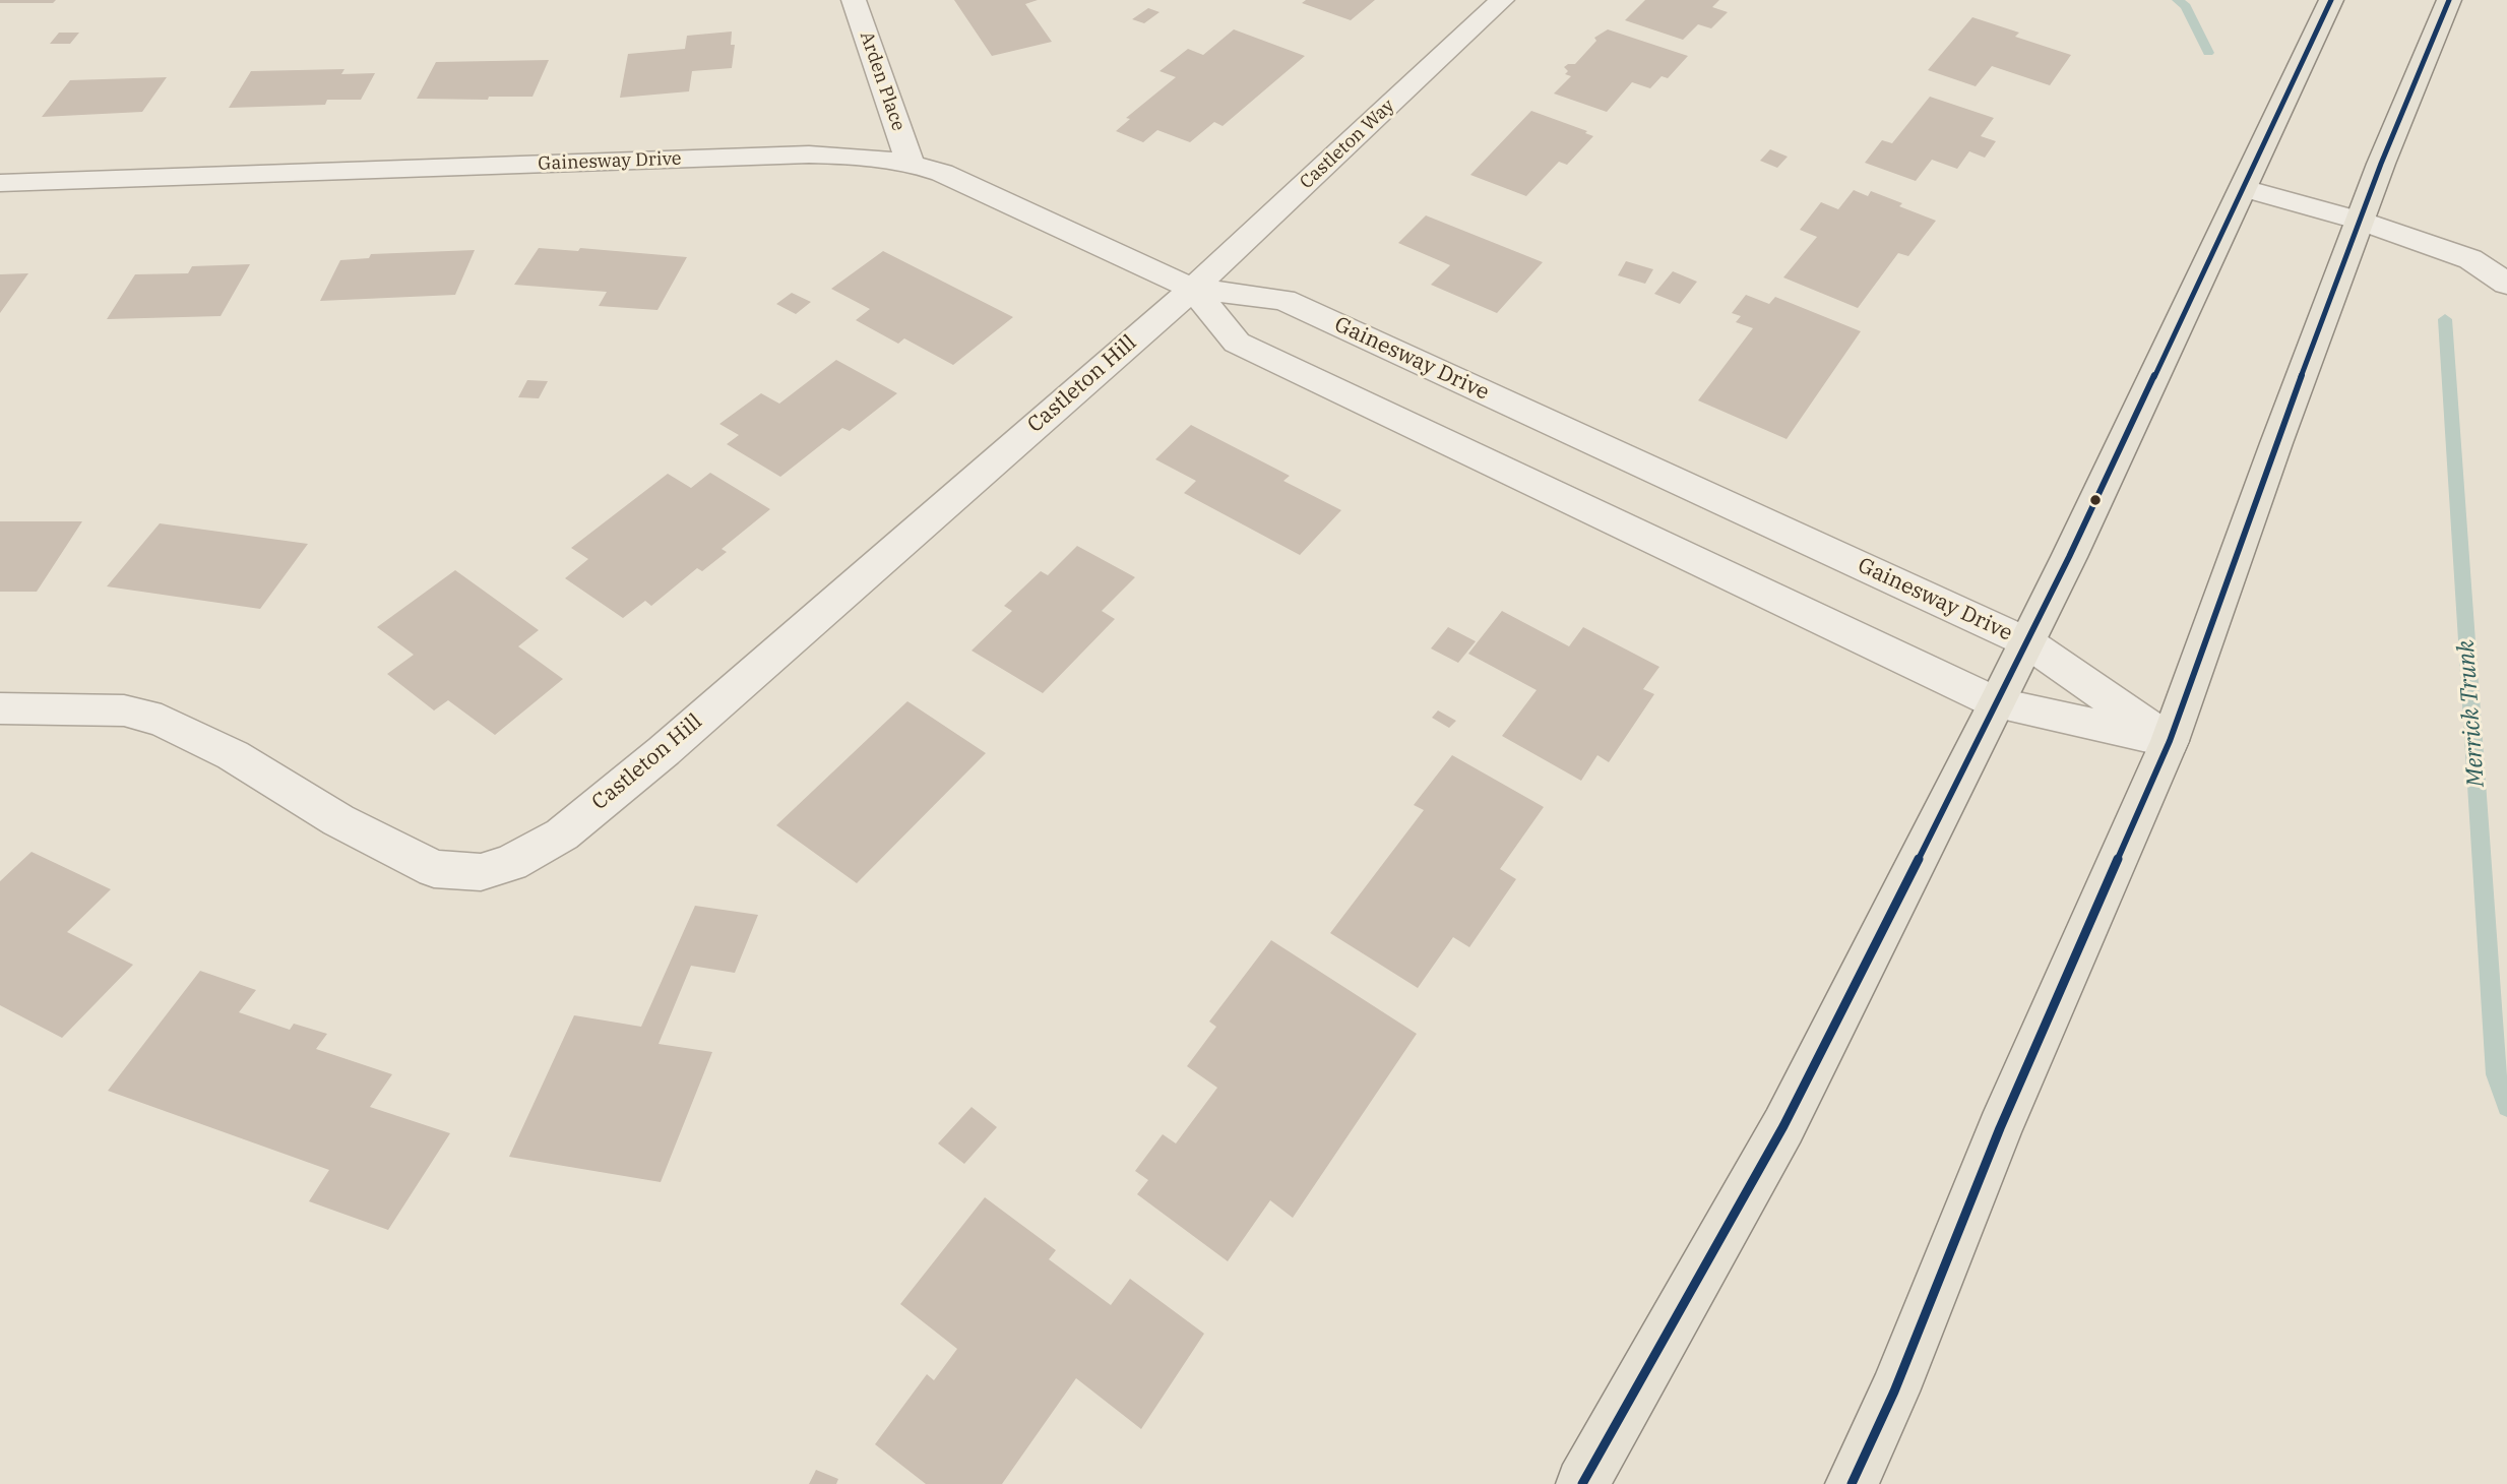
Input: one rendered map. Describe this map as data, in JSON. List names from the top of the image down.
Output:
{
  "streets": {
    "street": [
      "Arden Place",
      "Castleton Way",
      "Gainesway Drive",
      "Castleton Hill"
    ]
  },
  "crossings": [
    ["Arden Place", "Gainesway Drive"],
    ["Castleton Way", "Gainesway Drive"],
    ["Castleton Way", "Castleton Hill"],
    ["Gainesway Drive", "Castleton Hill"]
  ],
  "water": ["Merrick Trunk"]
}
